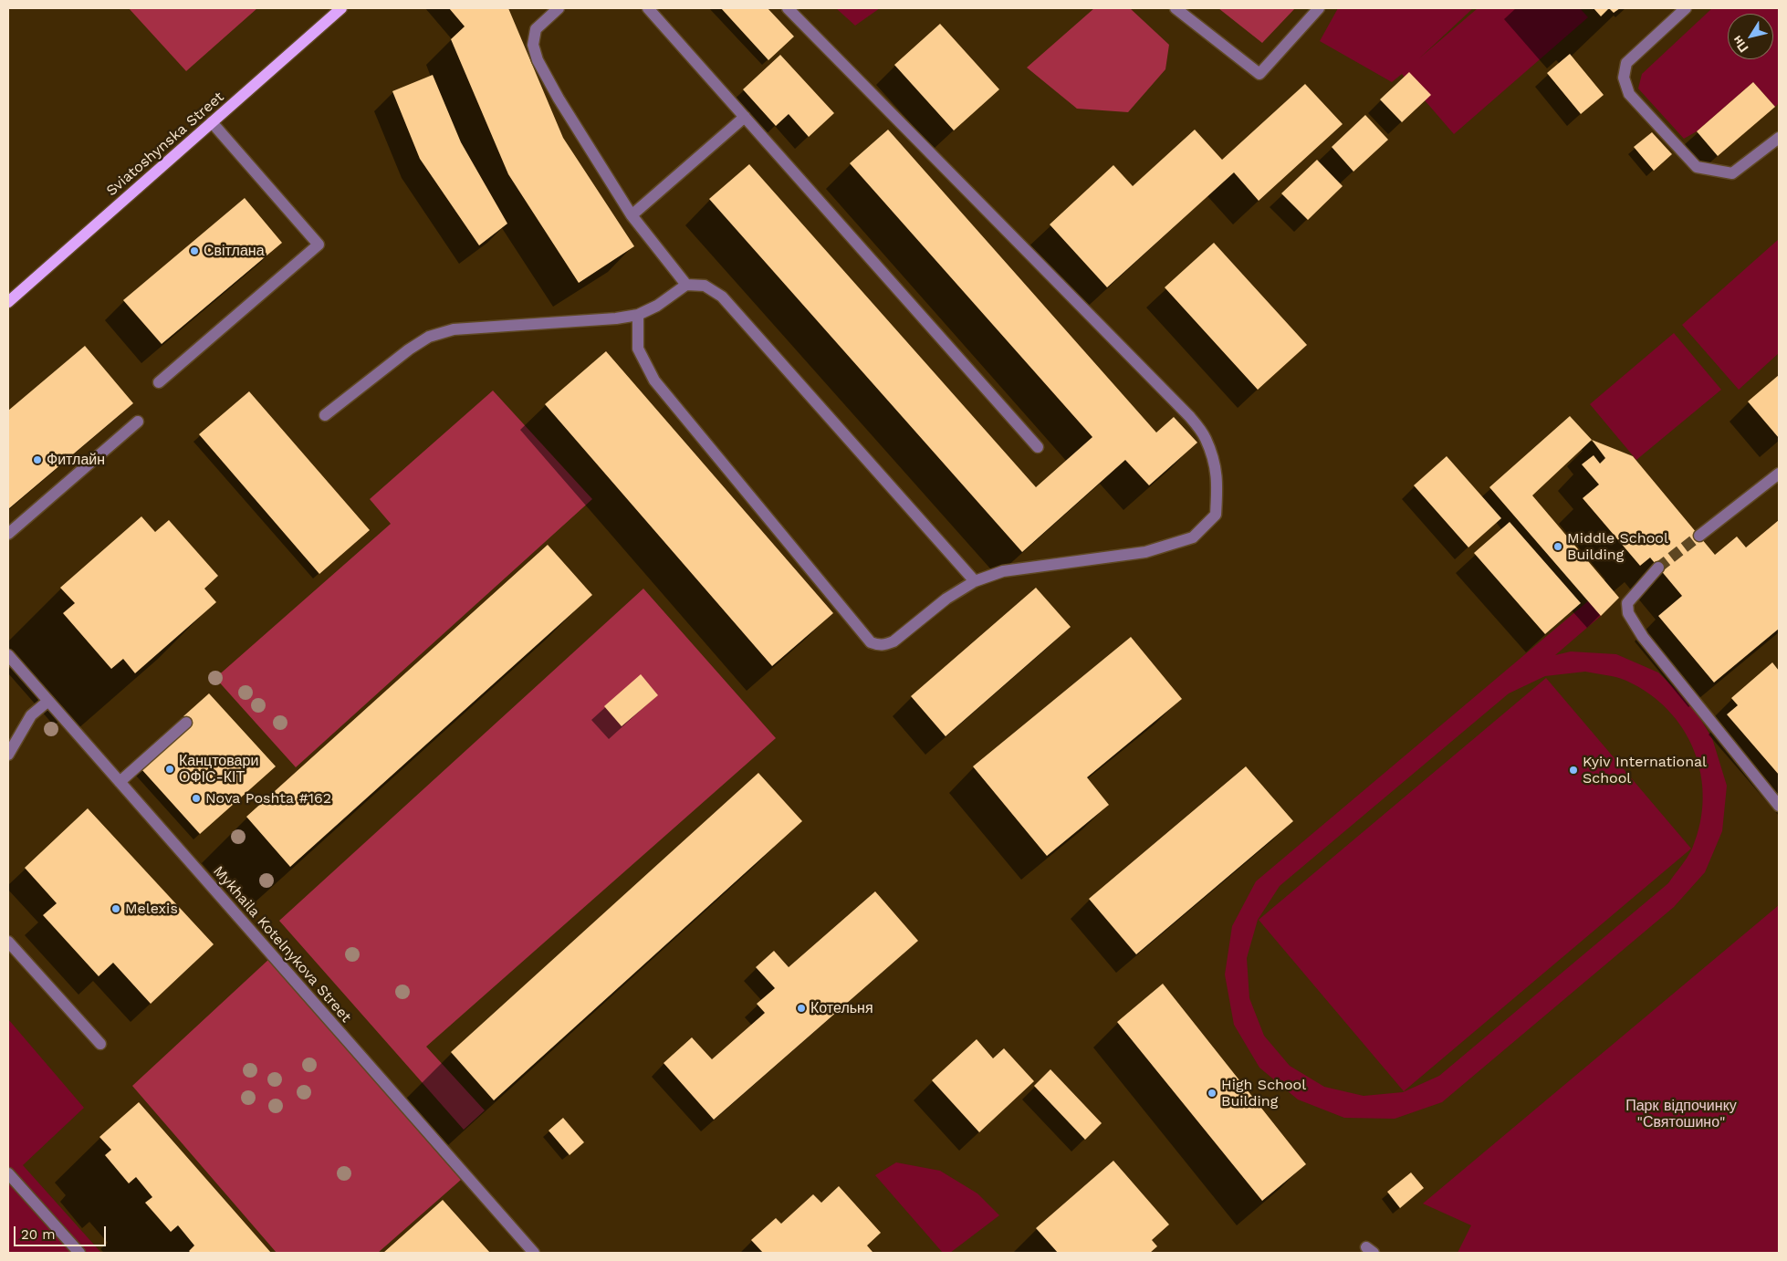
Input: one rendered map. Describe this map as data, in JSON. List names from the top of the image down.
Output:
{
  "streets": {
    "main road": ["Sviatoshynska Street"],
    "street": ["Mykhaila Kotelnykova Street"]
  },
  "parks": ["Парк відпочинку \"Святошино\""],
  "places": [
    "Світлана",
    "Фитлайн",
    "Middle School Building",
    "Канцтовари ОФІС-КІТ",
    "Kyiv International School",
    "Nova Poshta #162",
    "Melexis",
    "Котельня",
    "High School Building"
  ],
  "scale_bar": "20 m",
  "north": "bottom left"
}
